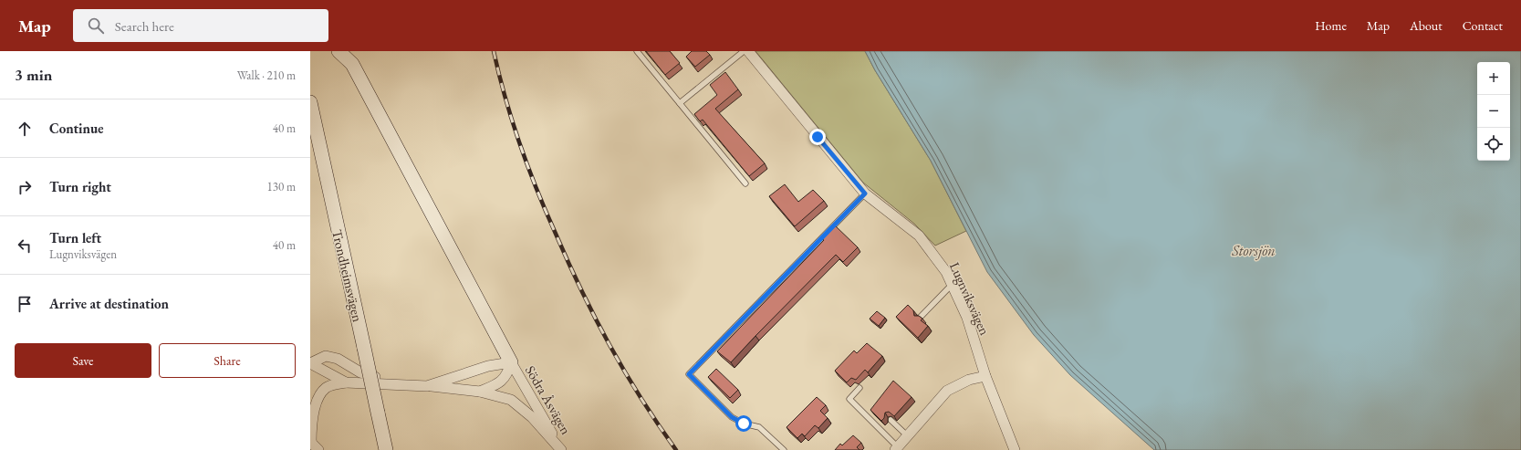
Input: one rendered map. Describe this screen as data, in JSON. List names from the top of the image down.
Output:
{
  "streets": {
    "main road": ["Trondheimsvägen"],
    "street": ["Lugnviksvägen", "Södra Åsvägen"]
  },
  "water": ["Storsjön"],
  "page": {
    "header": "Map",
    "search": "Search here",
    "nav": [
      "Home",
      "Map",
      "About",
      "Contact"
    ],
    "heading": ["3 min", "Walk · 210 m"],
    "map_buttons": ["+", "−"],
    "list": [
      ["Continue", "40 m"],
      ["Turn right", "130 m"],
      ["Turn left", "Lugnviksvägen", "40 m"],
      "Arrive at destination"
    ],
    "buttons": ["Save", "Share"]
  }
}
